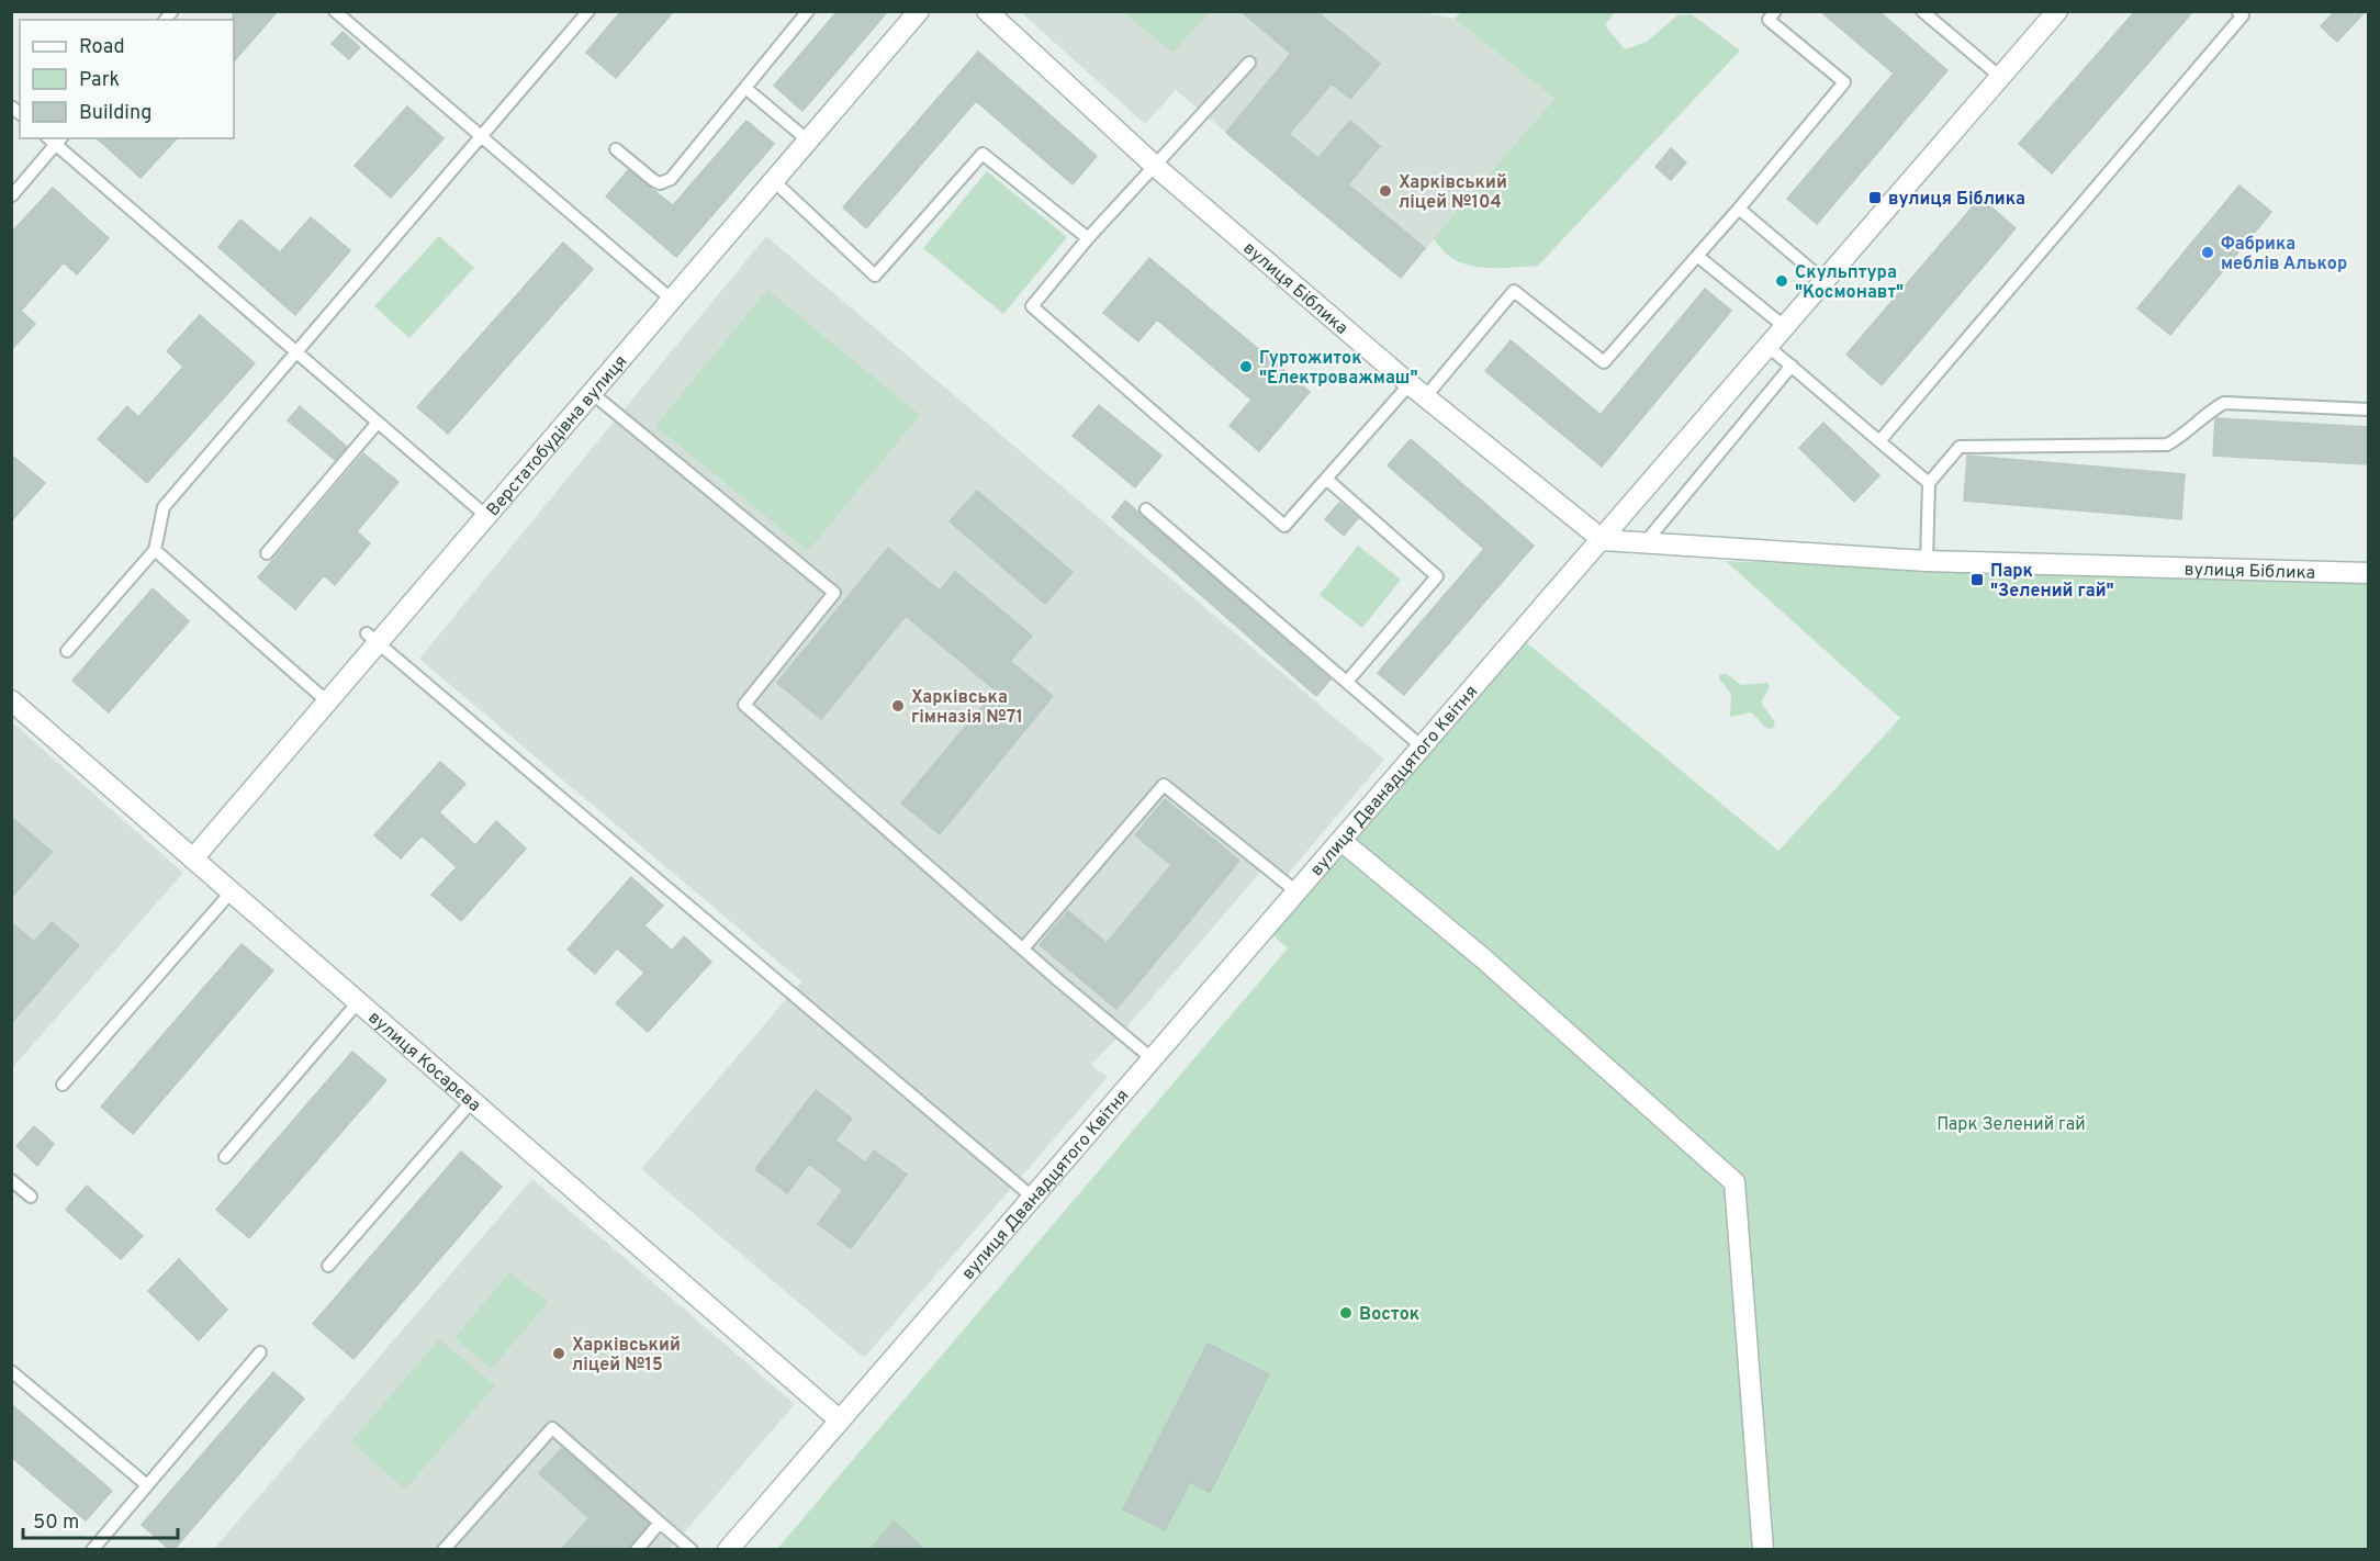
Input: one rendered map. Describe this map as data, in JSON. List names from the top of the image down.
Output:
{
  "streets": {
    "street": [
      "вулиця Біблика",
      "Верстатобудівна вулиця",
      "вулиця Дванадцятого Квітня",
      "вулиця Косарєва"
    ]
  },
  "crossings": [
    ["вулиця Біблика", "вулиця Дванадцятого Квітня"],
    ["Верстатобудівна вулиця", "вулиця Косарєва"],
    ["вулиця Дванадцятого Квітня", "вулиця Косарєва"]
  ],
  "parks": ["Парк Зелений гай"],
  "places": {
    "other": [
      "Харківський ліцей №104",
      "Фабрика меблів Алькор",
      "Скульптура \"Космонавт\"",
      "Гуртожиток \"Електроважмаш\"",
      "Харківська гімназія №71",
      "Восток",
      "Харківський ліцей №15"
    ],
    "transit": ["вулиця Біблика", "Парк \"Зелений гай\""]
  },
  "legend": ["Road", "Park", "Building"],
  "scale_bar": "50 m"
}
